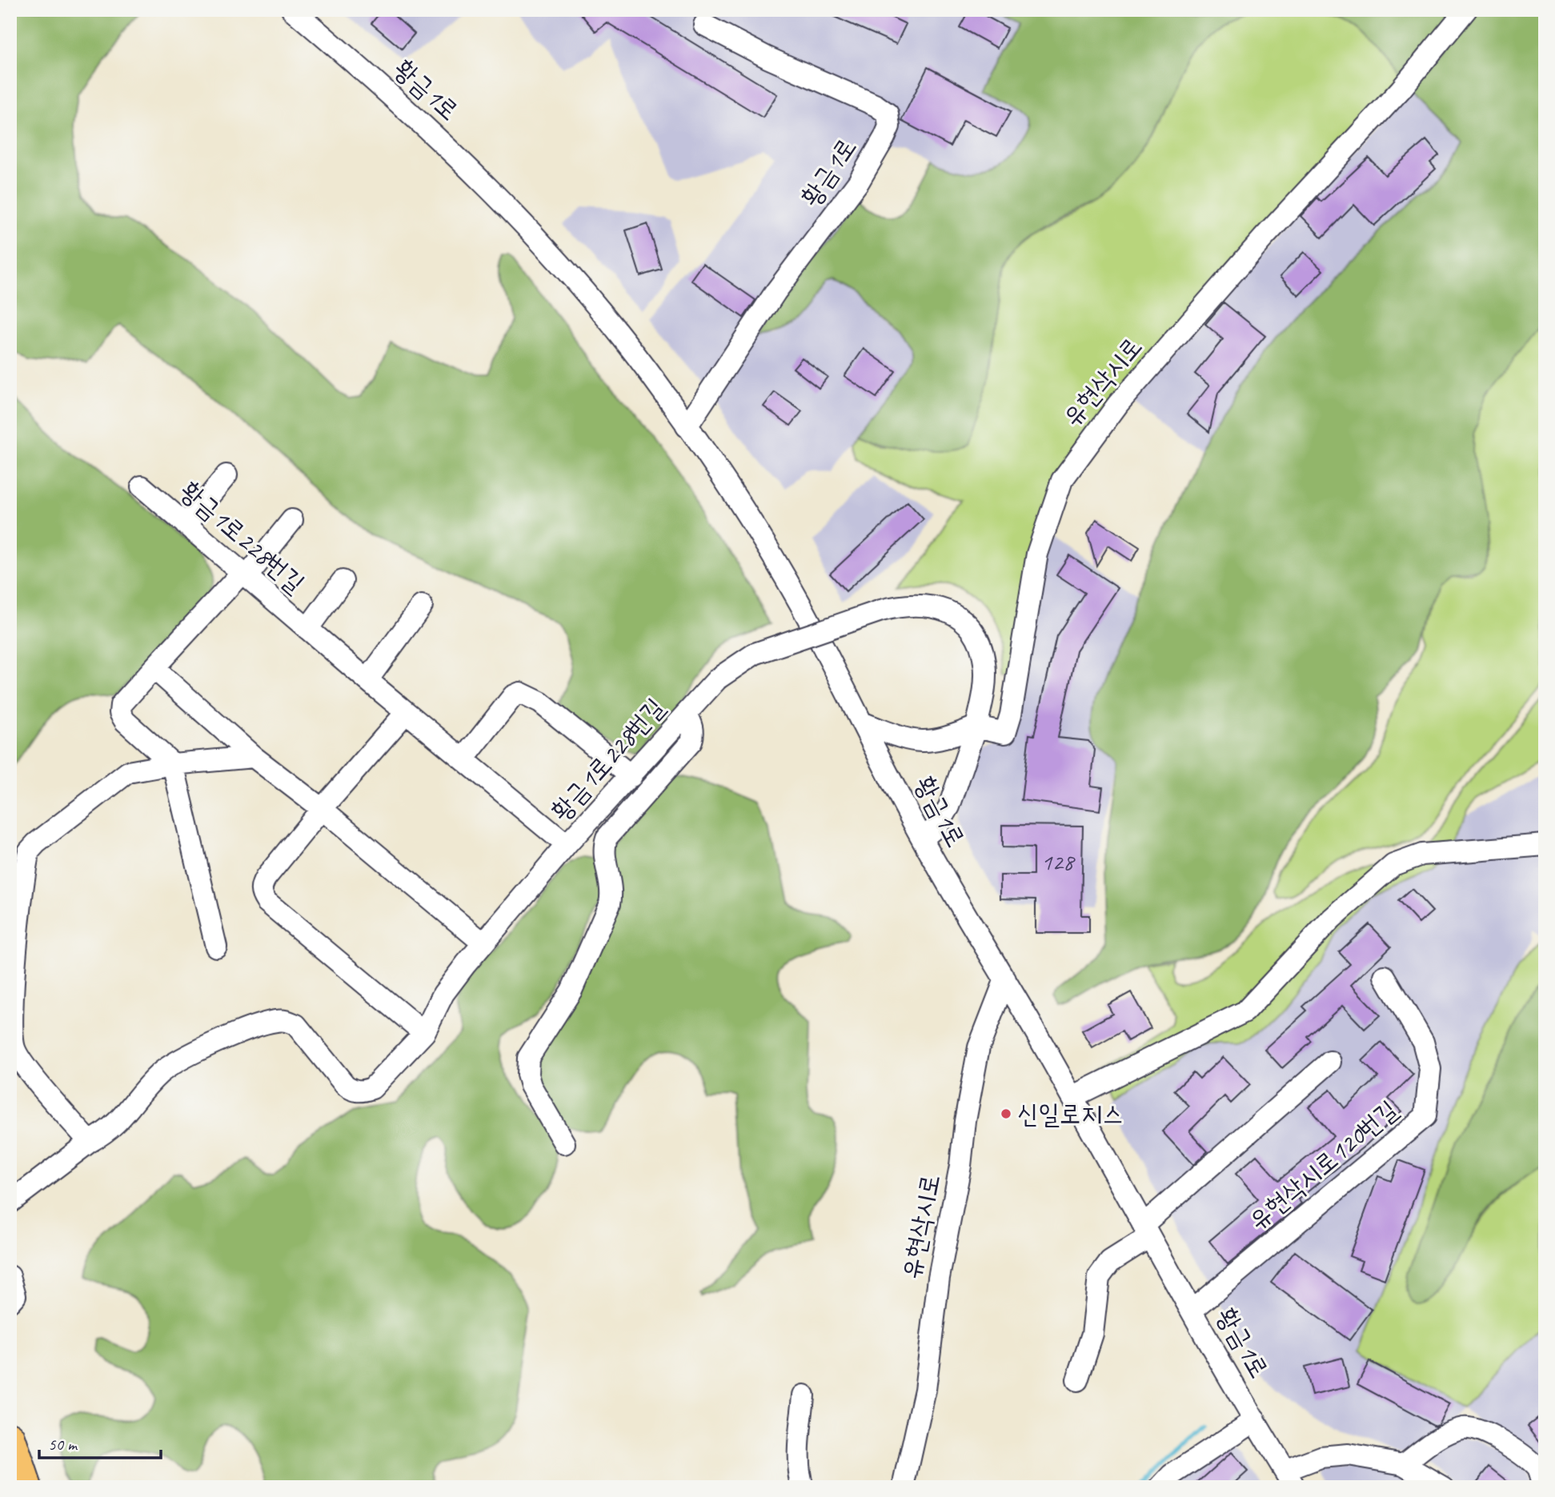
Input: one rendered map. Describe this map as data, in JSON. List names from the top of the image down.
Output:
{
  "streets": {
    "street": [
      "황금1로",
      "유현삭시로",
      "황금1로228번길",
      "유현삭시로120번길"
    ]
  },
  "crossings": [
    ["황금1로", "유현삭시로"],
    ["황금1로", "유현삭시로120번길"],
    ["유현삭시로", "황금1로228번길"]
  ],
  "places": ["신일로지스"],
  "house_numbers": ["128"],
  "scale_bar": "50 m"
}
